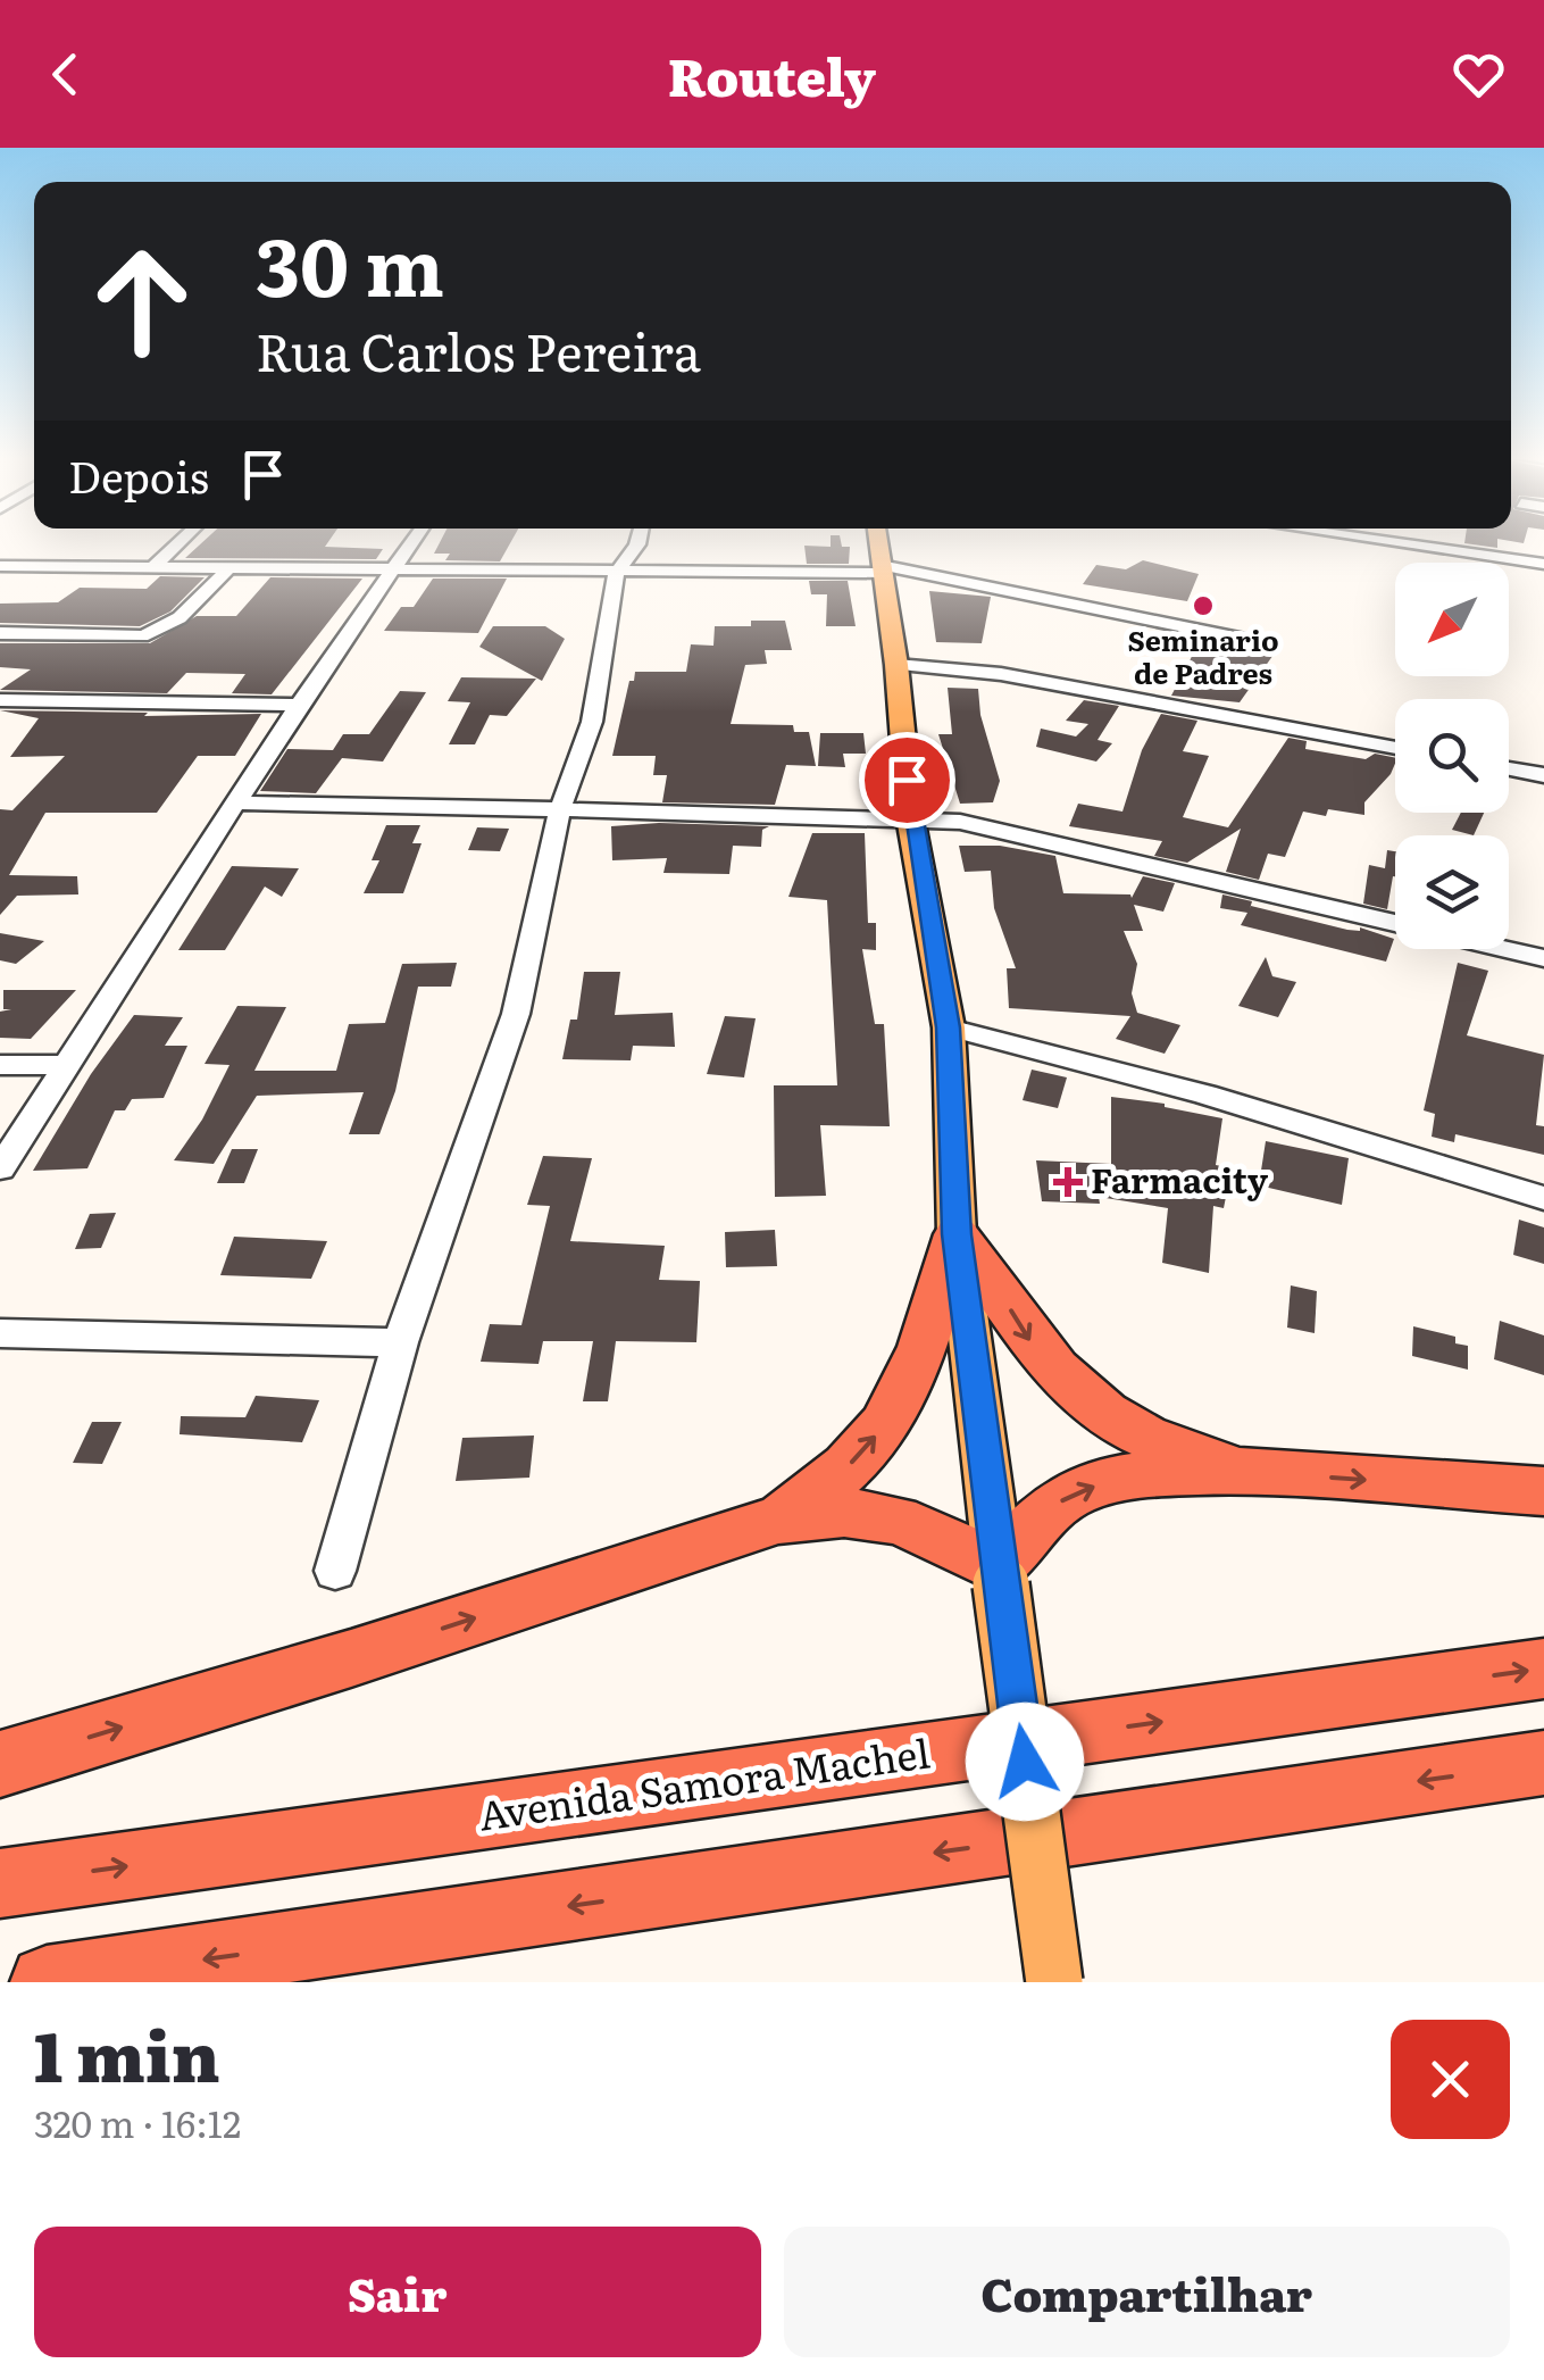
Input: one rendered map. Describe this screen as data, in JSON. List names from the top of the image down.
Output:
{
  "streets": {
    "highway": ["Avenida Samora Machel"]
  },
  "places": {
    "other": ["Seminario de Padres"],
    "health": ["Farmacity"]
  },
  "north": "bottom left",
  "page": {
    "header": "Routely",
    "turn": ["30 m", "Rua Carlos Pereira"],
    "then": "Depois",
    "heading": ["1 min", "320 m · 16:12"],
    "buttons": ["Sair", "Compartilhar"]
  }
}
